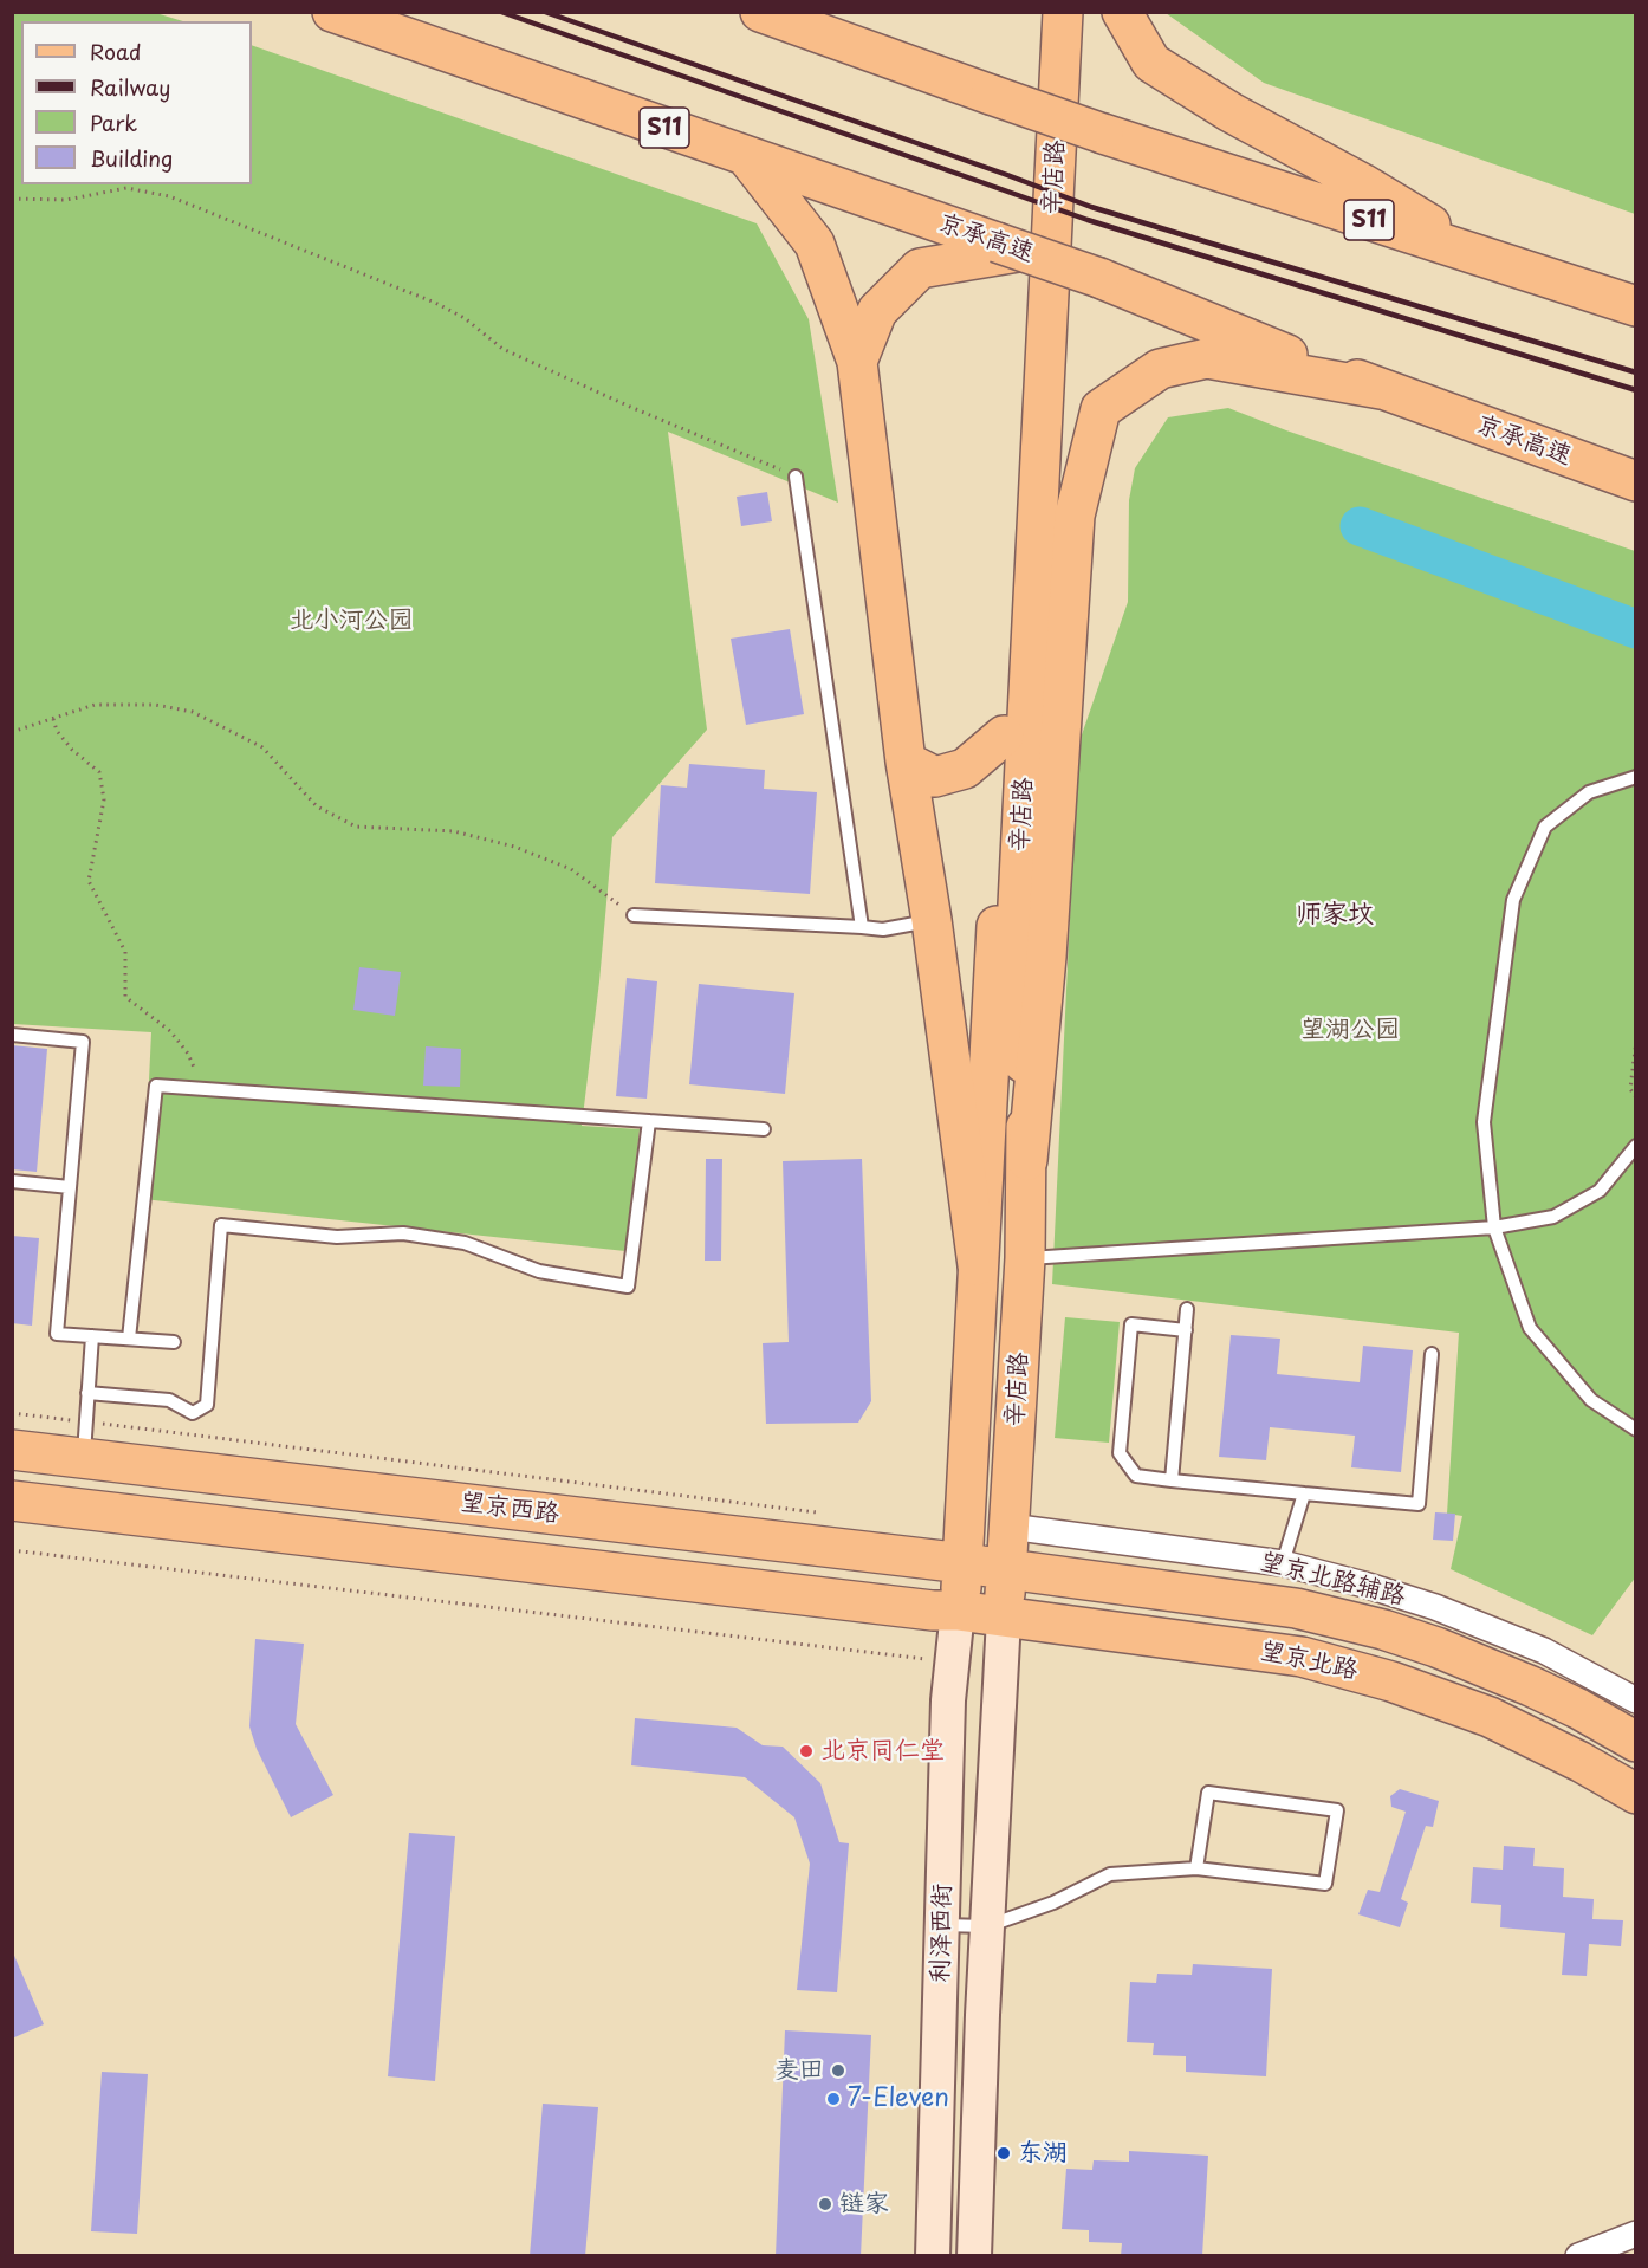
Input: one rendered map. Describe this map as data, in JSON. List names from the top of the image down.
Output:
{
  "streets": {
    "main road": [
      "S11",
      "辛店路",
      "京承高速",
      "望京西路",
      "望京北路"
    ],
    "street": ["望京北路辅路", "利泽西街"]
  },
  "crossings": [
    ["辛店路", "望京西路"],
    ["辛店路", "望京北路辅路"],
    ["辛店路", "望京北路"],
    ["辛店路", "利泽西街"],
    ["望京西路", "望京北路"],
    ["望京西路", "利泽西街"],
    ["望京北路", "利泽西街"]
  ],
  "districts": ["师家坟"],
  "parks": ["北小河公园", "望湖公园"],
  "places": [
    "北京同仁堂",
    "麦田",
    "7-Eleven",
    "东湖",
    "链家"
  ],
  "legend": [
    "Road",
    "Railway",
    "Park",
    "Building"
  ]
}
